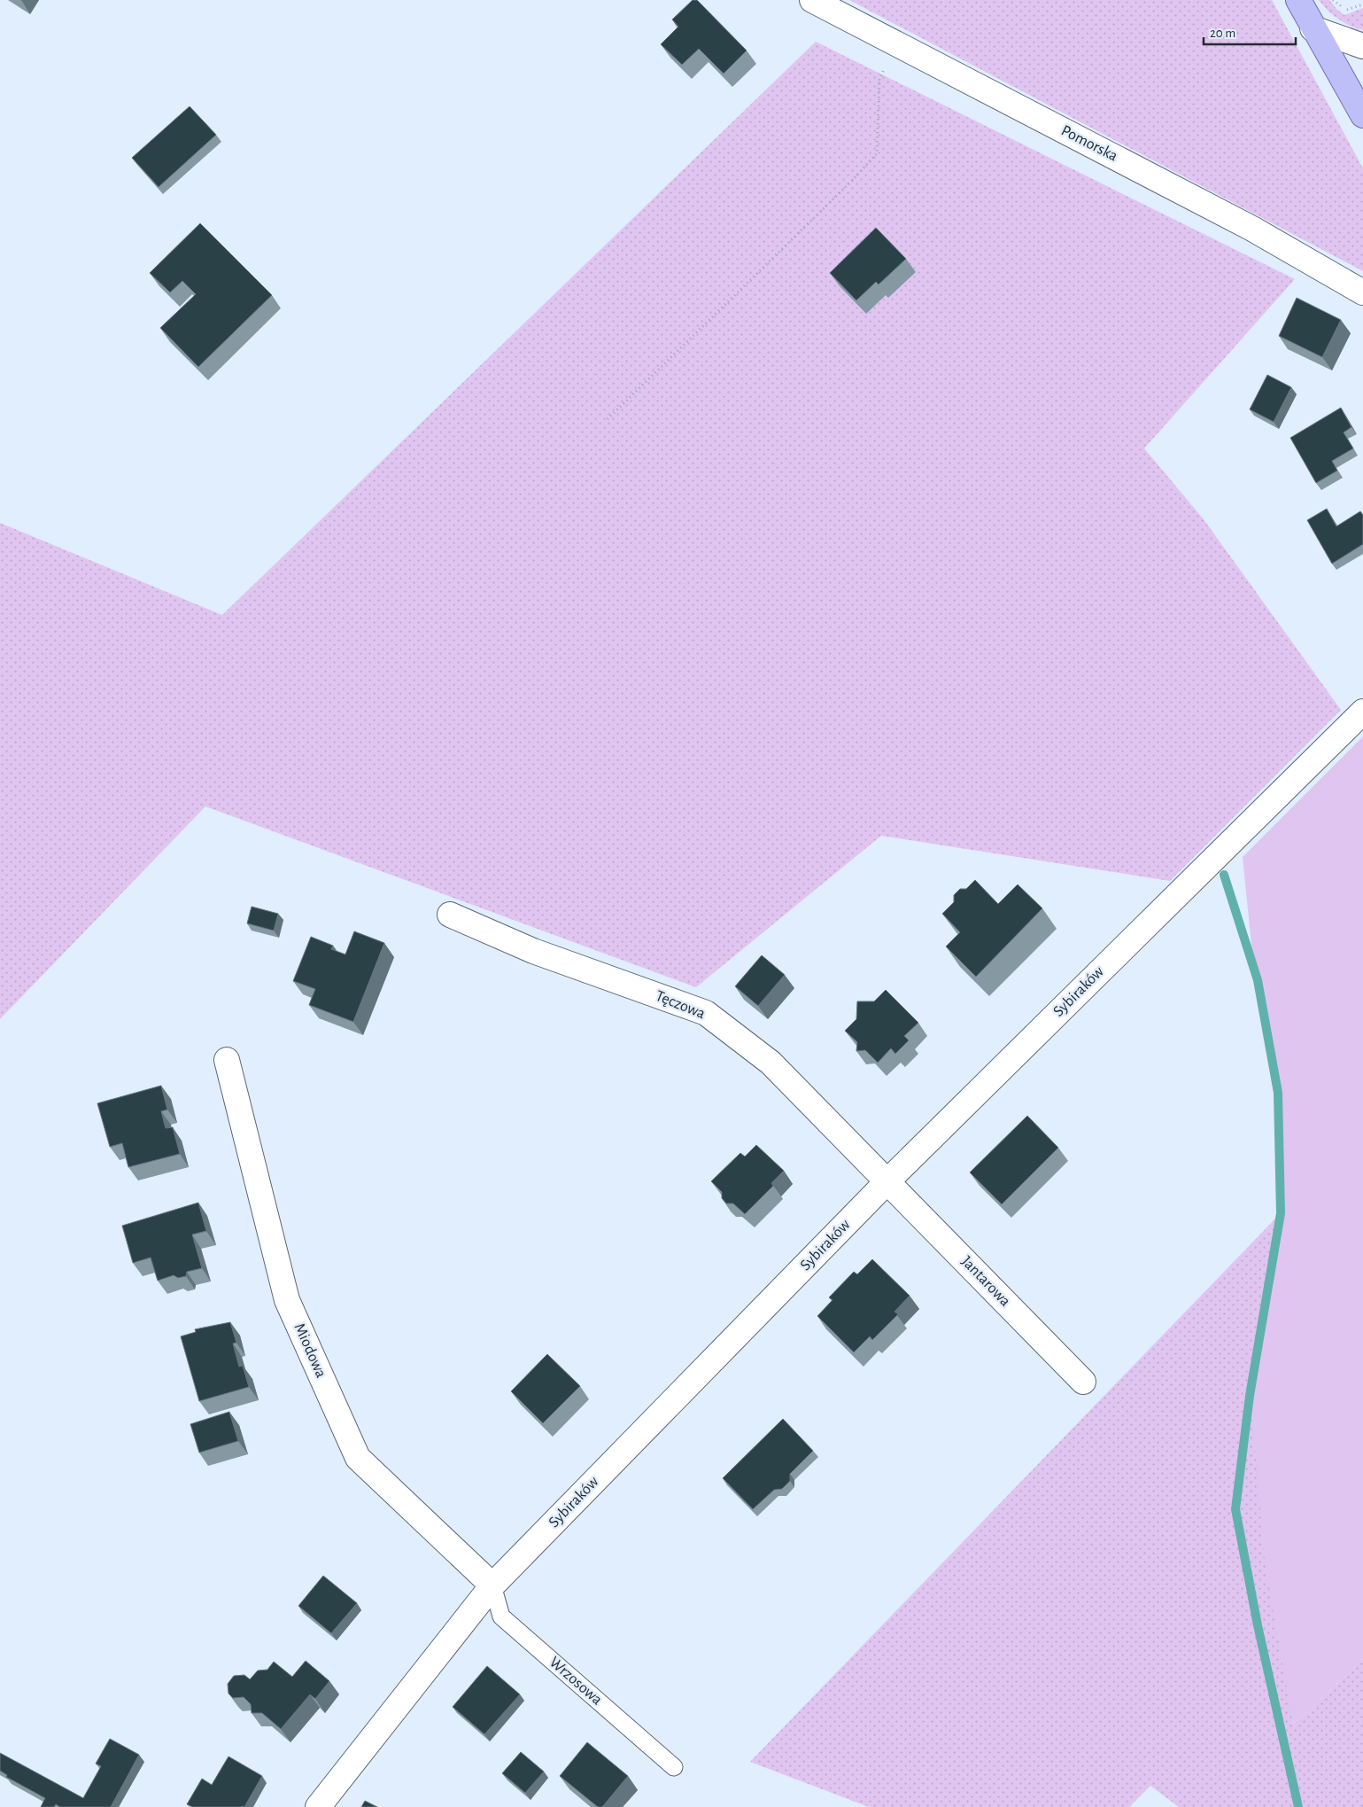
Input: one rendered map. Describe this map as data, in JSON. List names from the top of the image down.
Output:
{
  "streets": {
    "street": [
      "Pomorska",
      "Sybiraków",
      "Tęczowa",
      "Jantarowa",
      "Miodowa"
    ],
    "lane": ["Wrzosowa"]
  },
  "crossings": [
    ["Sybiraków", "Tęczowa"],
    ["Sybiraków", "Jantarowa"],
    ["Sybiraków", "Miodowa"],
    ["Sybiraków", "Wrzosowa"],
    ["Tęczowa", "Jantarowa"],
    ["Miodowa", "Wrzosowa"]
  ],
  "scale_bar": "20 m"
}
